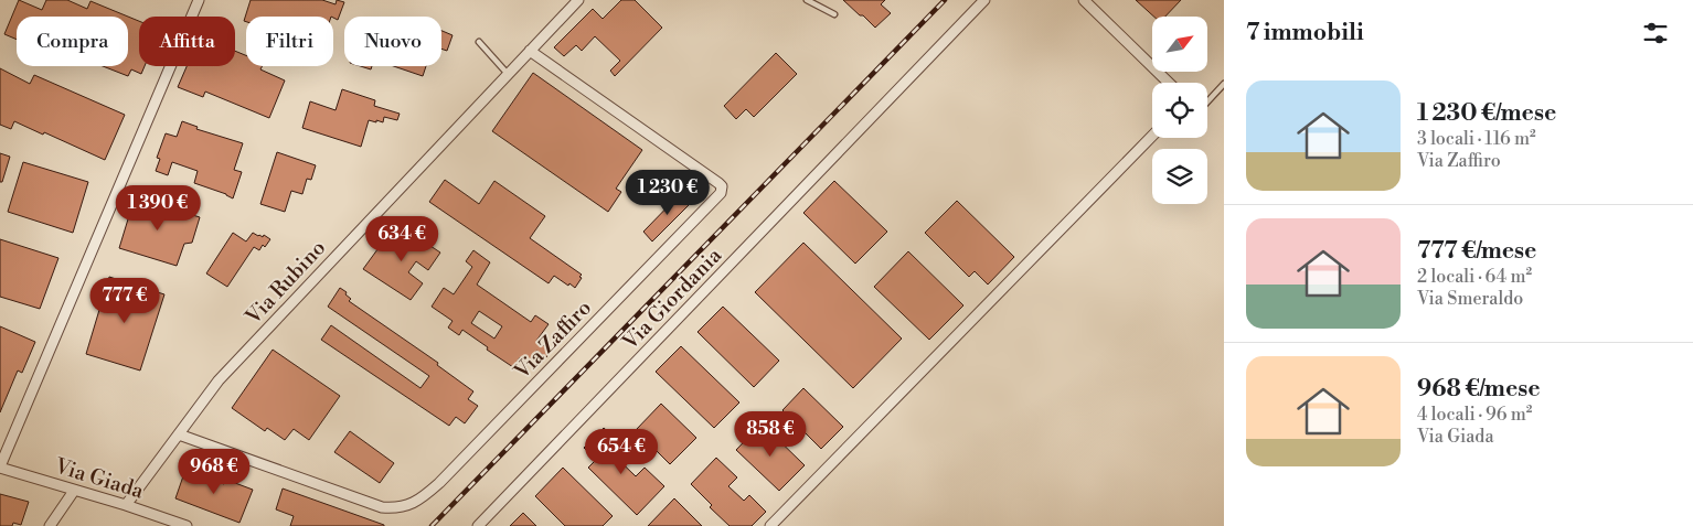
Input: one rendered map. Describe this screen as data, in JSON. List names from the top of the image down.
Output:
{
  "streets": {
    "street": [
      "Via Rubino",
      "Via Giordania",
      "Via Zaffiro",
      "Via Giada"
    ]
  },
  "crossings": [
    ["Via Rubino", "Via Zaffiro"],
    ["Via Rubino", "Via Giada"]
  ],
  "north": "top right",
  "page": {
    "heading": "7 immobili",
    "chip": [
      "Compra",
      "Affitta",
      "Filtri",
      "Nuovo"
    ],
    "list": [
      {
        "name": "1 230 €/mese",
        "note": "3 locali · 116 m² · Via Zaffiro"
      },
      {
        "name": "777 €/mese",
        "note": "2 locali · 64 m² · Via Smeraldo"
      },
      {
        "name": "968 €/mese",
        "note": "4 locali · 96 m² · Via Giada"
      }
    ],
    "price": [
      "1 230 €",
      "1 390 €",
      "634 €",
      "777 €",
      "858 €",
      "654 €",
      "968 €"
    ]
  }
}
